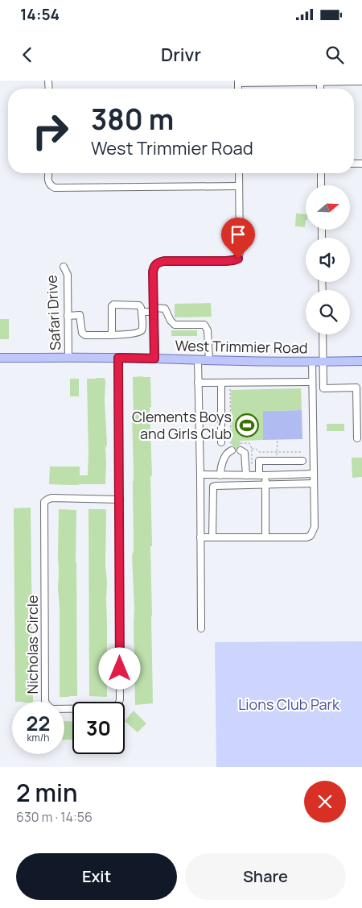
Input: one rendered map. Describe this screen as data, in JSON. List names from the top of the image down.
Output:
{
  "streets": {
    "main road": ["West Trimmier Road"],
    "street": ["Safari Drive", "Nicholas Circle"]
  },
  "crossings": [
    ["Safari Drive", "West Trimmier Road"],
    ["West Trimmier Road", "Nicholas Circle"]
  ],
  "parks": ["Lions Club Park"],
  "places": {
    "sports": ["Clements Boys and Girls Club"]
  },
  "north": "right",
  "page": {
    "status": "14:54",
    "header": "Drivr",
    "turn": ["380 m", "West Trimmier Road"],
    "speed": "22 km/h",
    "limit": "30",
    "heading": ["2 min", "630 m · 14:56"],
    "buttons": ["Exit", "Share"]
  }
}
